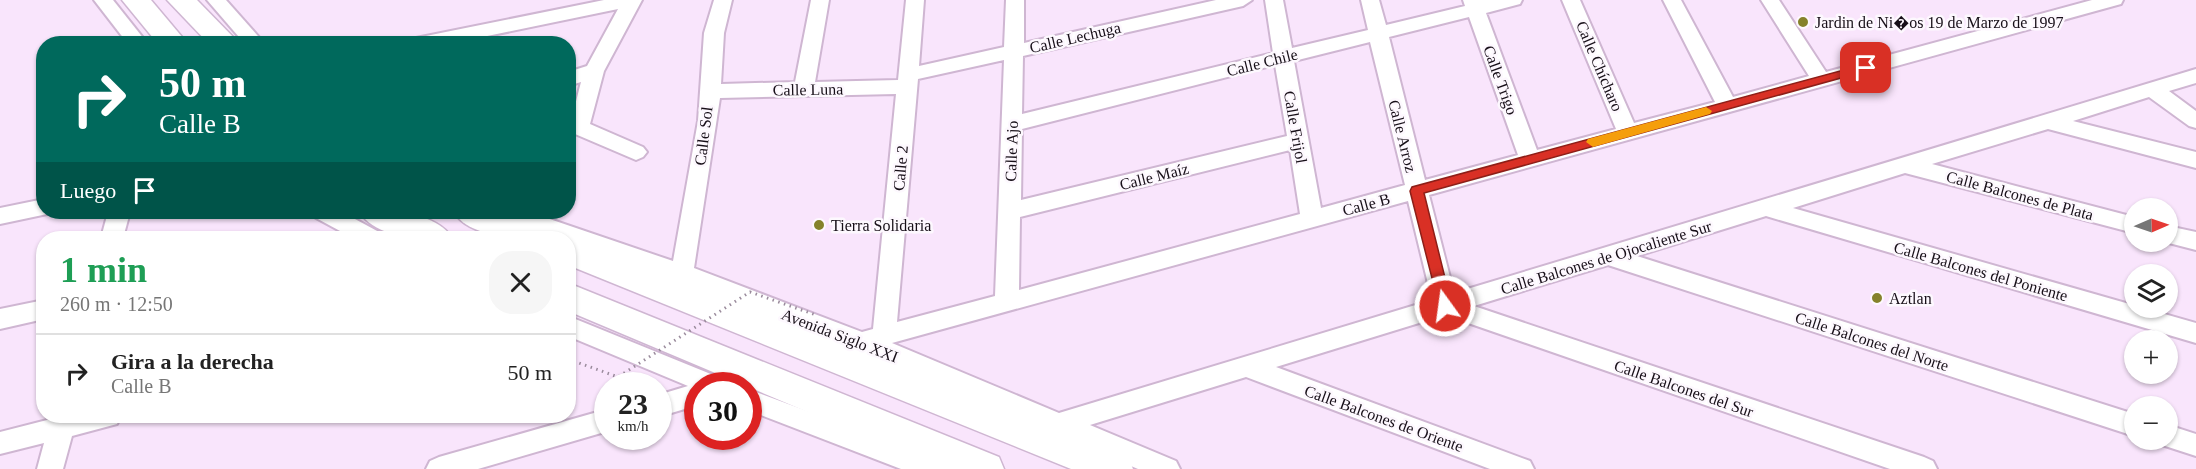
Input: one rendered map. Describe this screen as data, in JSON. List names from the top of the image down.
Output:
{
  "streets": {
    "highway": ["Avenida Siglo XXI"],
    "street": [
      "Calle Lechuga",
      "Calle Chile",
      "Calle Chícharo",
      "Calle Trigo",
      "Calle Luna",
      "Calle Frijol",
      "Calle Sol",
      "Calle Arroz",
      "Calle Ajo",
      "Calle 2",
      "Calle Maíz",
      "Calle Balcones de Plata",
      "Calle B",
      "Calle Balcones de Ojocaliente Sur",
      "Calle Balcones del Poniente",
      "Calle Balcones del Norte",
      "Calle Balcones del Sur",
      "Calle Balcones de Oriente"
    ]
  },
  "crossings": [
    ["Calle Lechuga", "Calle Luna"],
    ["Calle Lechuga", "Calle Ajo"],
    ["Calle Lechuga", "Calle 2"],
    ["Calle Chile", "Calle Trigo"],
    ["Calle Chile", "Calle Frijol"],
    ["Calle Chile", "Calle Arroz"],
    ["Calle Chile", "Calle Ajo"],
    ["Calle Chícharo", "Calle B"],
    ["Calle Trigo", "Calle B"],
    ["Calle Luna", "Calle Sol"],
    ["Calle Luna", "Calle 2"],
    ["Calle Frijol", "Calle Maíz"],
    ["Calle Frijol", "Calle B"],
    ["Calle Sol", "Avenida Siglo XXI"],
    ["Calle Arroz", "Calle B"],
    ["Calle Arroz", "Calle Balcones de Ojocaliente Sur"],
    ["Calle Arroz", "Calle Balcones del Sur"],
    ["Calle Ajo", "Calle Maíz"],
    ["Calle Ajo", "Calle B"],
    ["Calle 2", "Calle B"],
    ["Calle Balcones de Plata", "Calle Balcones de Ojocaliente Sur"],
    ["Calle B", "Avenida Siglo XXI"],
    ["Calle Balcones de Ojocaliente Sur", "Calle Balcones del Poniente"],
    ["Calle Balcones de Ojocaliente Sur", "Avenida Siglo XXI"],
    ["Calle Balcones de Ojocaliente Sur", "Calle Balcones del Norte"],
    ["Calle Balcones de Ojocaliente Sur", "Calle Balcones del Sur"],
    ["Calle Balcones de Ojocaliente Sur", "Calle Balcones de Oriente"]
  ],
  "places": ["Jardin de Ni�os 19 de Marzo de 1997", "Tierra Solidaria", "Aztlan"],
  "north": "right",
  "page": {
    "turn": ["50 m", "Calle B"],
    "then": "Luego",
    "map_buttons": ["+", "−"],
    "heading": ["1 min", "260 m · 12:50"],
    "list": [
      {
        "name": "Gira a la derecha",
        "note": "Calle B",
        "value": "50 m"
      }
    ],
    "speed": "23 km/h",
    "limit": "30"
  }
}
